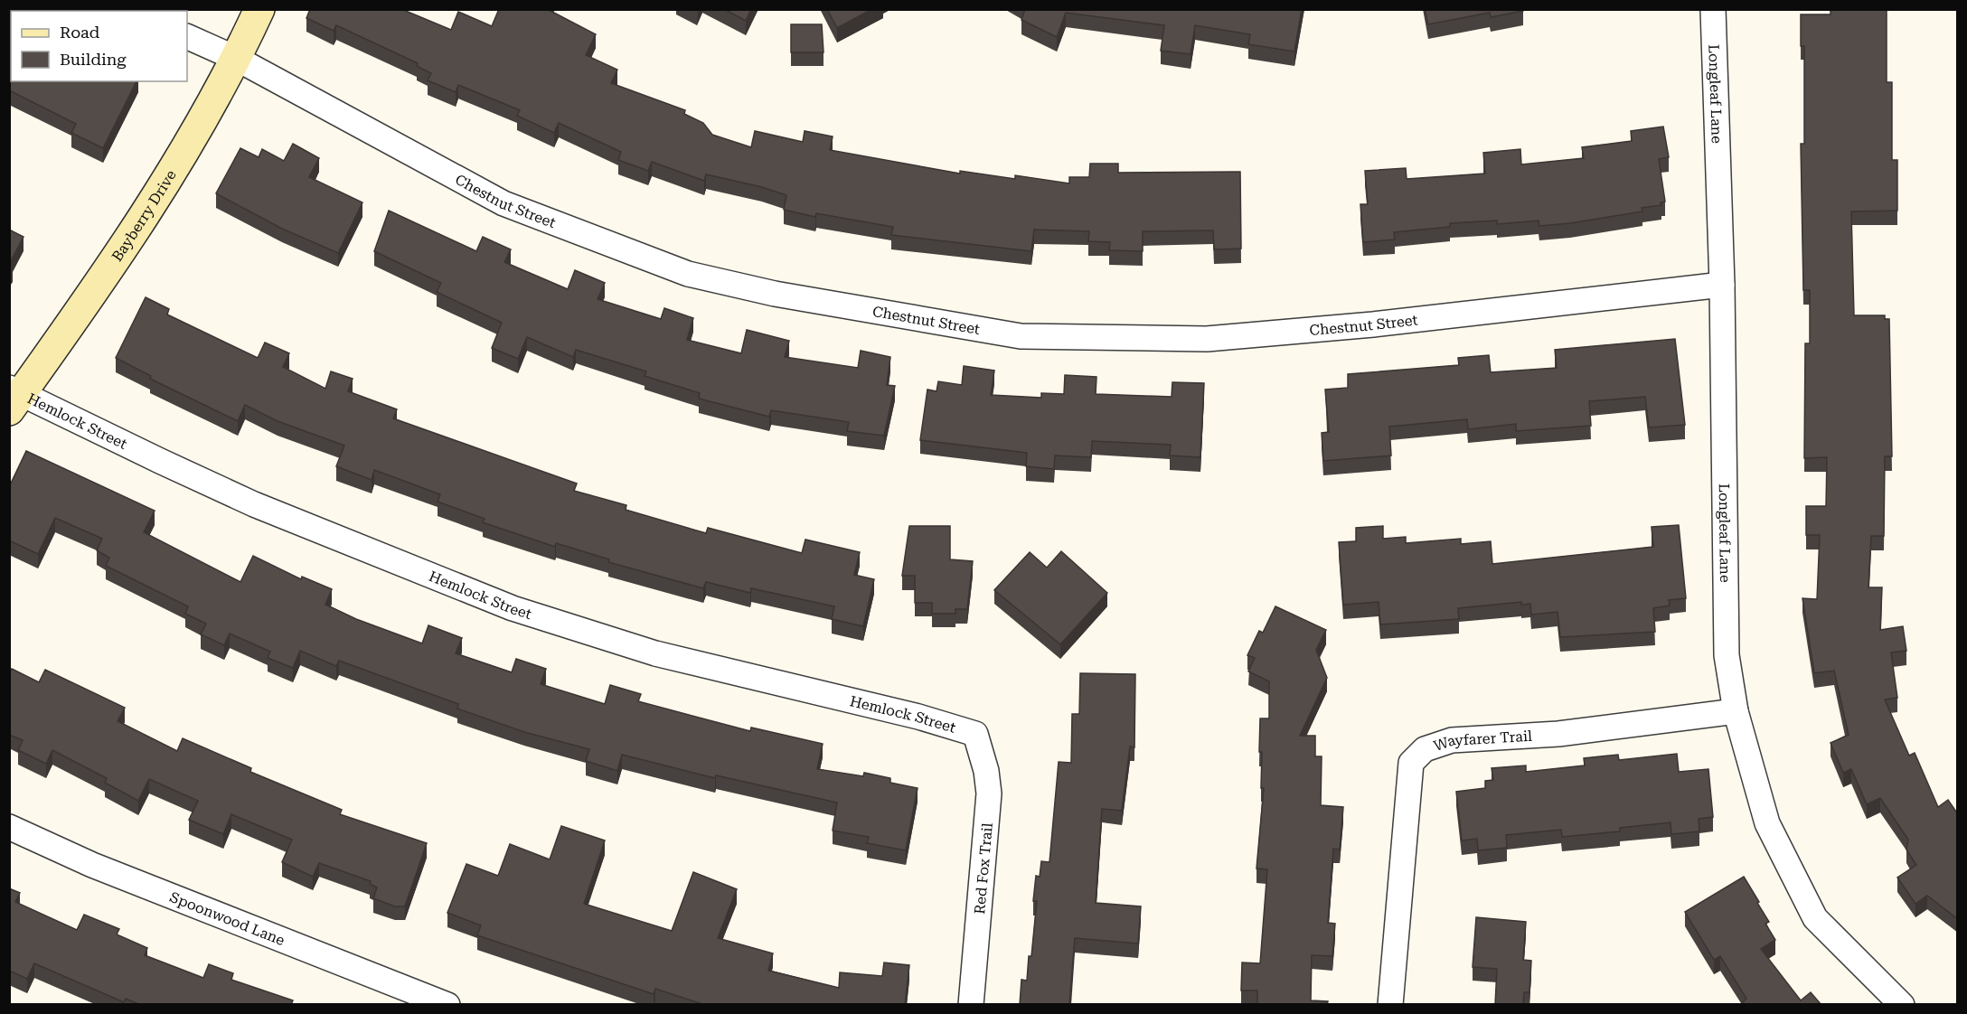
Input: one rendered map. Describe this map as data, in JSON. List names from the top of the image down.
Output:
{
  "streets": {
    "street": [
      "Longleaf Lane",
      "Chestnut Street",
      "Bayberry Drive",
      "Hemlock Street",
      "Wayfarer Trail",
      "Red Fox Trail",
      "Spoonwood Lane"
    ]
  },
  "crossings": [
    ["Longleaf Lane", "Chestnut Street"],
    ["Longleaf Lane", "Wayfarer Trail"],
    ["Chestnut Street", "Bayberry Drive"],
    ["Bayberry Drive", "Hemlock Street"],
    ["Hemlock Street", "Red Fox Trail"]
  ],
  "legend": ["Road", "Building"]
}
